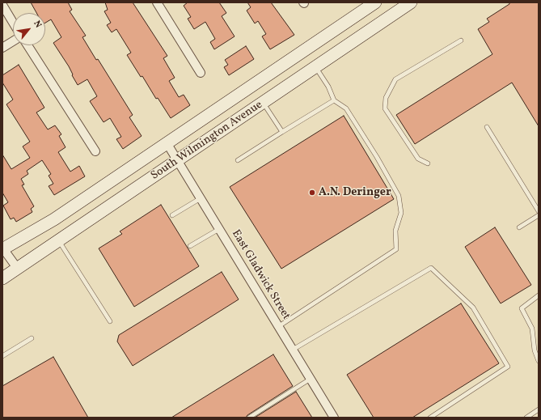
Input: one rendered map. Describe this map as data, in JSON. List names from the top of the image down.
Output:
{
  "streets": {
    "main road": ["South Wilmington Avenue"],
    "street": ["East Gladwick Street"]
  },
  "crossings": [
    ["South Wilmington Avenue", "East Gladwick Street"]
  ],
  "places": ["A.N. Deringer"],
  "north": "top right"
}
